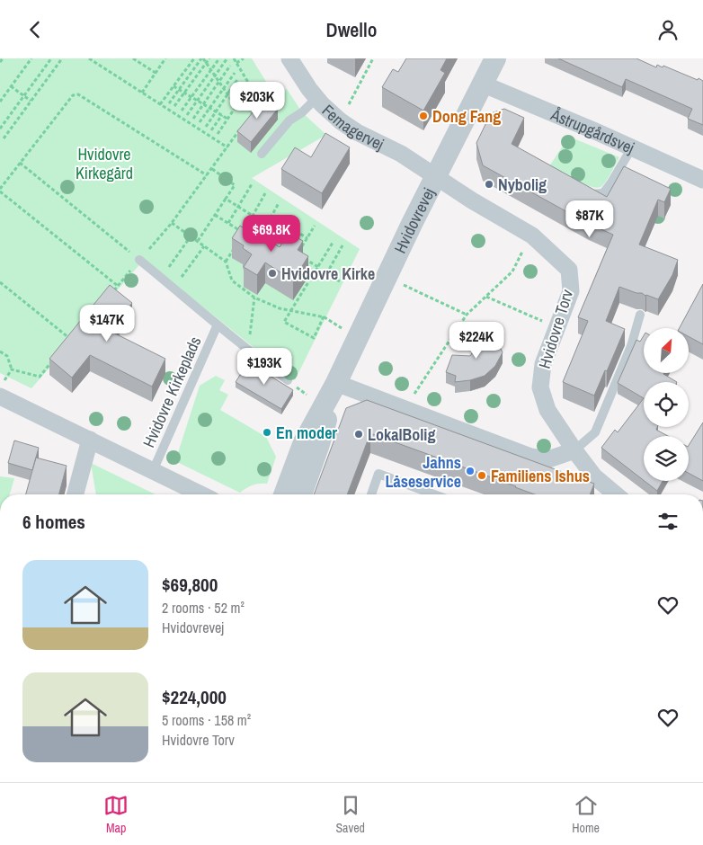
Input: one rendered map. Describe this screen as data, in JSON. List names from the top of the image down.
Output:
{
  "streets": {
    "street": [
      "Femagervej",
      "Åstrupgårdsvej",
      "Hvidovrevej",
      "Hvidovre Torv"
    ],
    "lane": ["Hvidovre Kirkeplads"]
  },
  "crossings": [
    ["Femagervej", "Hvidovrevej"],
    ["Femagervej", "Hvidovre Torv"],
    ["Åstrupgårdsvej", "Hvidovrevej"],
    ["Hvidovrevej", "Hvidovre Torv"]
  ],
  "parks": ["Hvidovre Kirkegård"],
  "places": [
    "Dong Fang",
    "Nybolig",
    "Hvidovre Kirke",
    "En moder",
    "LokalBolig",
    "Jahns Låseservice",
    "Familiens Ishus"
  ],
  "north": "top right",
  "page": {
    "header": "Dwello",
    "price": [
      "$203K",
      "$87K",
      "$69.8K",
      "$147K",
      "$224K",
      "$193K"
    ],
    "heading": "6 homes",
    "list": [
      {
        "name": "$69,800",
        "note": "2 rooms · 52 m² · Hvidovrevej"
      },
      {
        "name": "$224,000",
        "note": "5 rooms · 158 m² · Hvidovre Torv"
      }
    ],
    "tabs": ["Map", "Saved", "Home"]
  }
}
